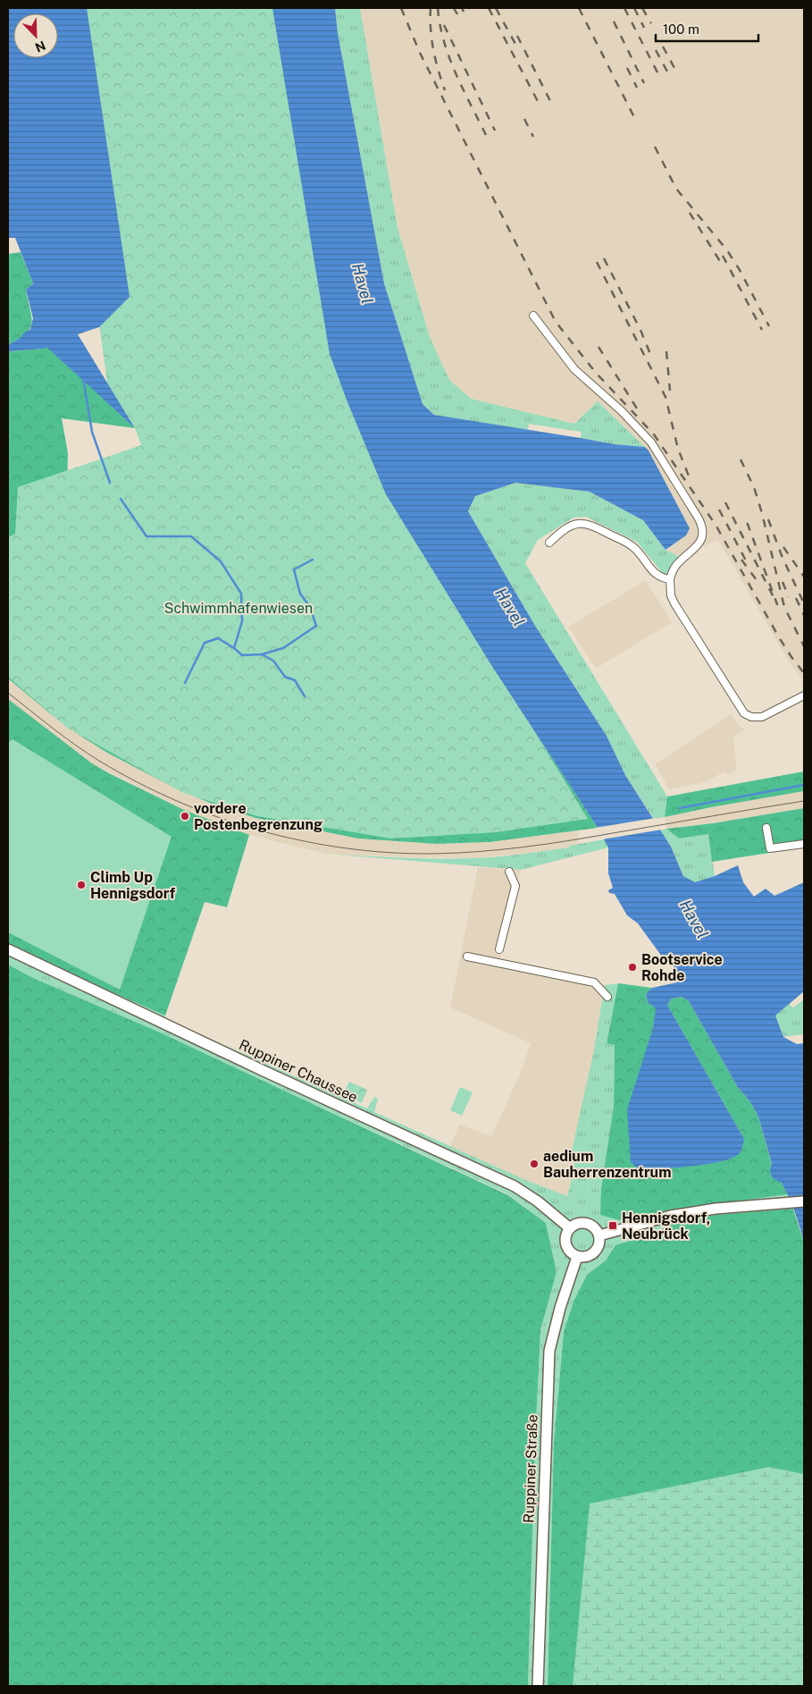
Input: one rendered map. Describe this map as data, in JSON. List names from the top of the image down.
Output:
{
  "streets": {
    "main road": ["Ruppiner Chaussee", "Ruppiner Straße"]
  },
  "crossings": [
    ["Ruppiner Chaussee", "Ruppiner Straße"]
  ],
  "water": ["Havel"],
  "parks": ["Schwimmhafenwiesen"],
  "places": {
    "other": [
      "vordere Postenbegrenzung",
      "Climb Up Hennigsdorf",
      "Bootservice Rohde",
      "aedium Bauherrenzentrum"
    ],
    "transit": ["Hennigsdorf, Neubrück"]
  },
  "scale_bar": "100 m",
  "north": "bottom right"
}
